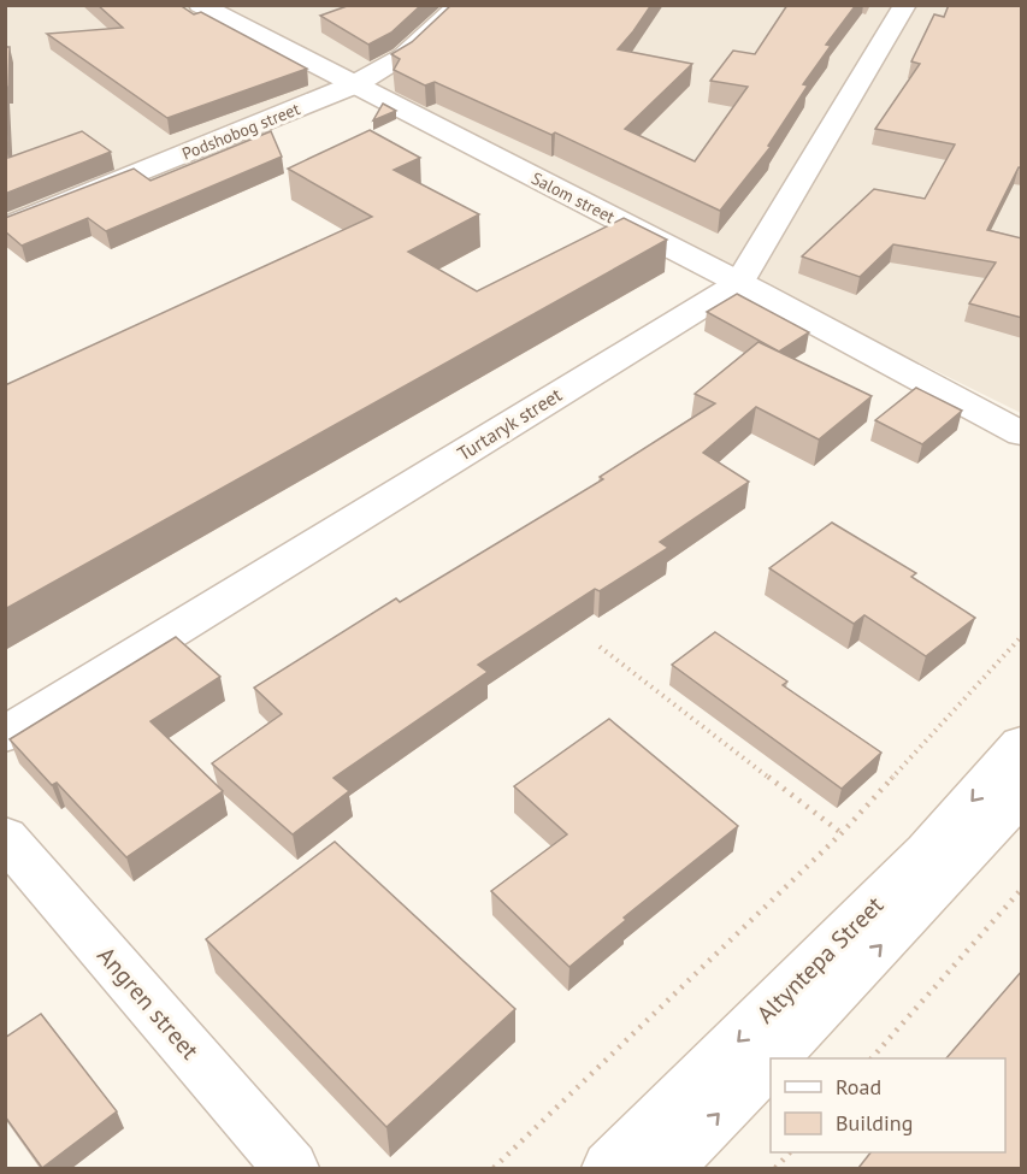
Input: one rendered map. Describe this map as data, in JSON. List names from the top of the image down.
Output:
{
  "streets": {
    "street": [
      "Podshobog street",
      "Salom street",
      "Turtaryk street",
      "Altyntepa Street",
      "Angren street"
    ]
  },
  "crossings": [
    ["Podshobog street", "Salom street"],
    ["Salom street", "Turtaryk street"]
  ],
  "legend": ["Road", "Building"]
}
